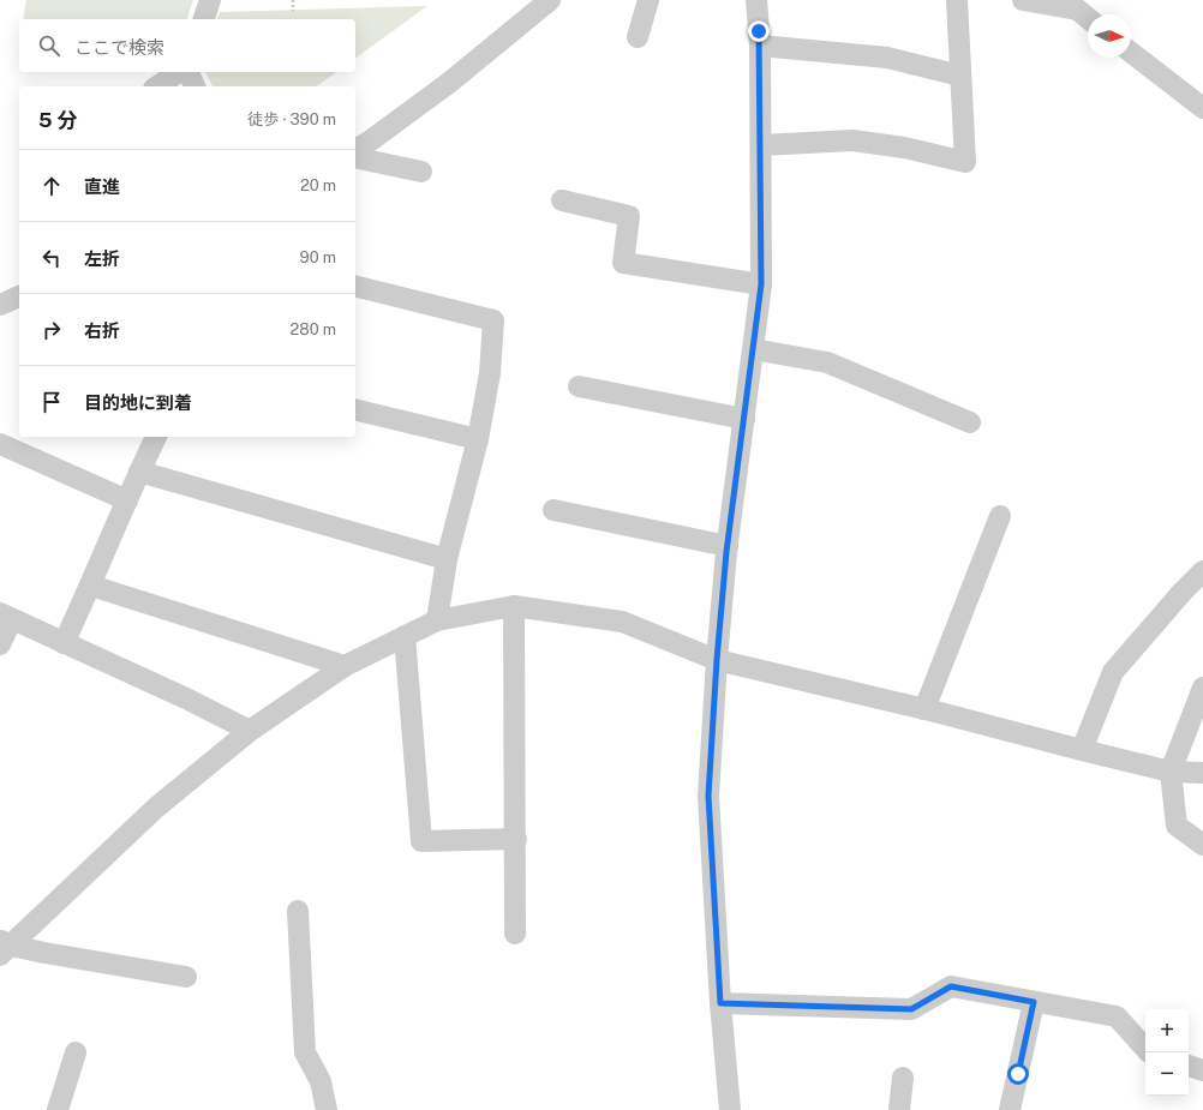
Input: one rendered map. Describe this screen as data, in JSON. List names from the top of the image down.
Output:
{
  "north": "right",
  "page": {
    "search": "ここで検索",
    "heading": ["5 分", "徒歩 · 390 m"],
    "list": [
      ["直進", "20 m"],
      ["左折", "90 m"],
      ["右折", "280 m"],
      "目的地に到着"
    ],
    "map_buttons": ["+", "−"]
  }
}
